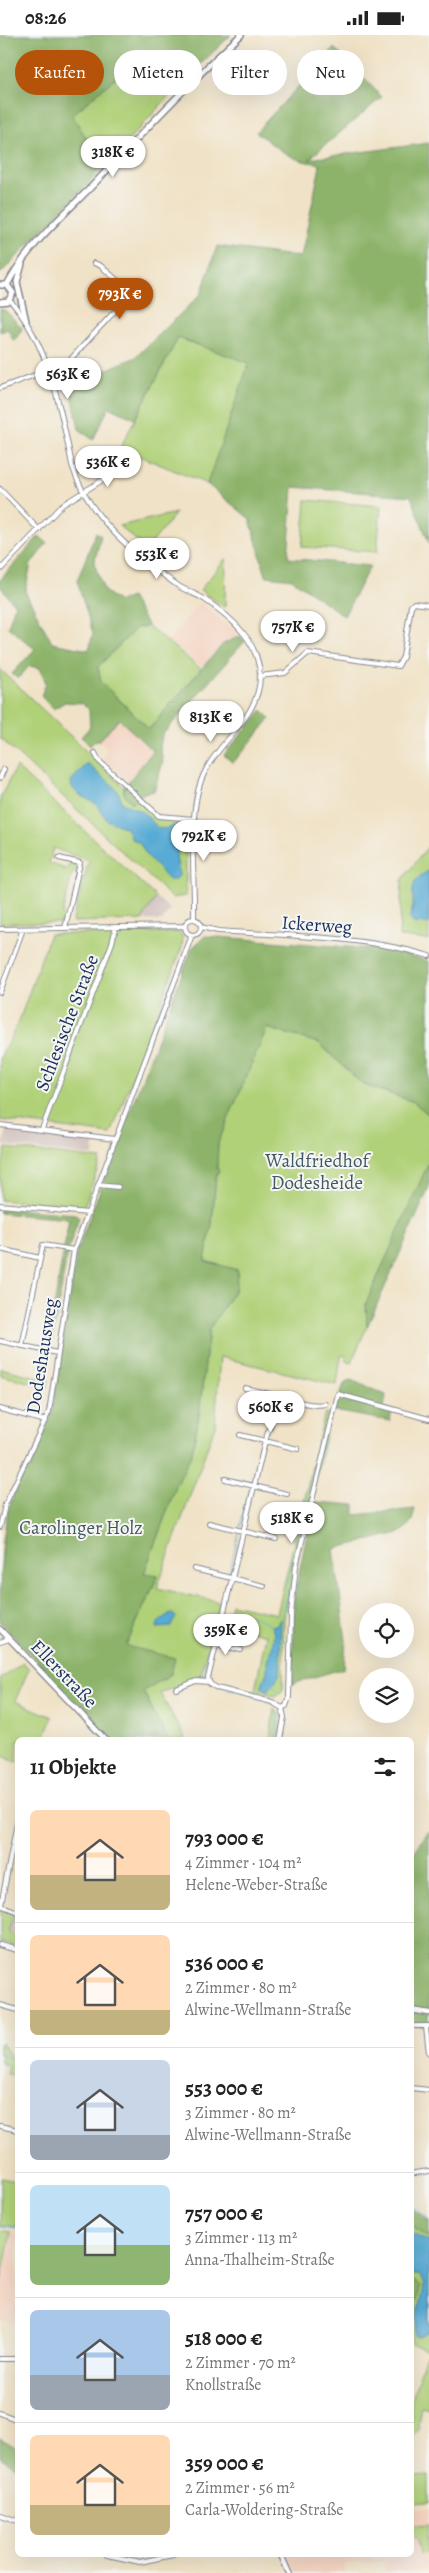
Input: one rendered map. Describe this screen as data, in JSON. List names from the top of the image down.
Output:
{
  "streets": {
    "street": [
      "Ickerweg",
      "Schlesische Straße",
      "Dodeshausweg",
      "Ellerstraße"
    ]
  },
  "crossings": [
    ["Ickerweg", "Dodeshausweg"]
  ],
  "parks": ["Waldfriedhof Dodesheide", "Carolinger Holz"],
  "page": {
    "status": "08:26",
    "chip": [
      "Kaufen",
      "Mieten",
      "Filter",
      "Neu"
    ],
    "price": [
      "318K €",
      "793K €",
      "563K €",
      "536K €",
      "553K €",
      "757K €",
      "813K €",
      "792K €",
      "560K €",
      "518K €",
      "359K €"
    ],
    "heading": "11 Objekte",
    "list": [
      {
        "name": "793 000 €",
        "note": "4 Zimmer · 104 m² · Helene-Weber-Straße"
      },
      {
        "name": "536 000 €",
        "note": "2 Zimmer · 80 m² · Alwine-Wellmann-Straße"
      },
      {
        "name": "553 000 €",
        "note": "3 Zimmer · 80 m² · Alwine-Wellmann-Straße"
      },
      {
        "name": "757 000 €",
        "note": "3 Zimmer · 113 m² · Anna-Thalheim-Straße"
      },
      {
        "name": "518 000 €",
        "note": "2 Zimmer · 70 m² · Knollstraße"
      },
      {
        "name": "359 000 €",
        "note": "2 Zimmer · 56 m² · Carla-Woldering-Straße"
      }
    ]
  }
}
